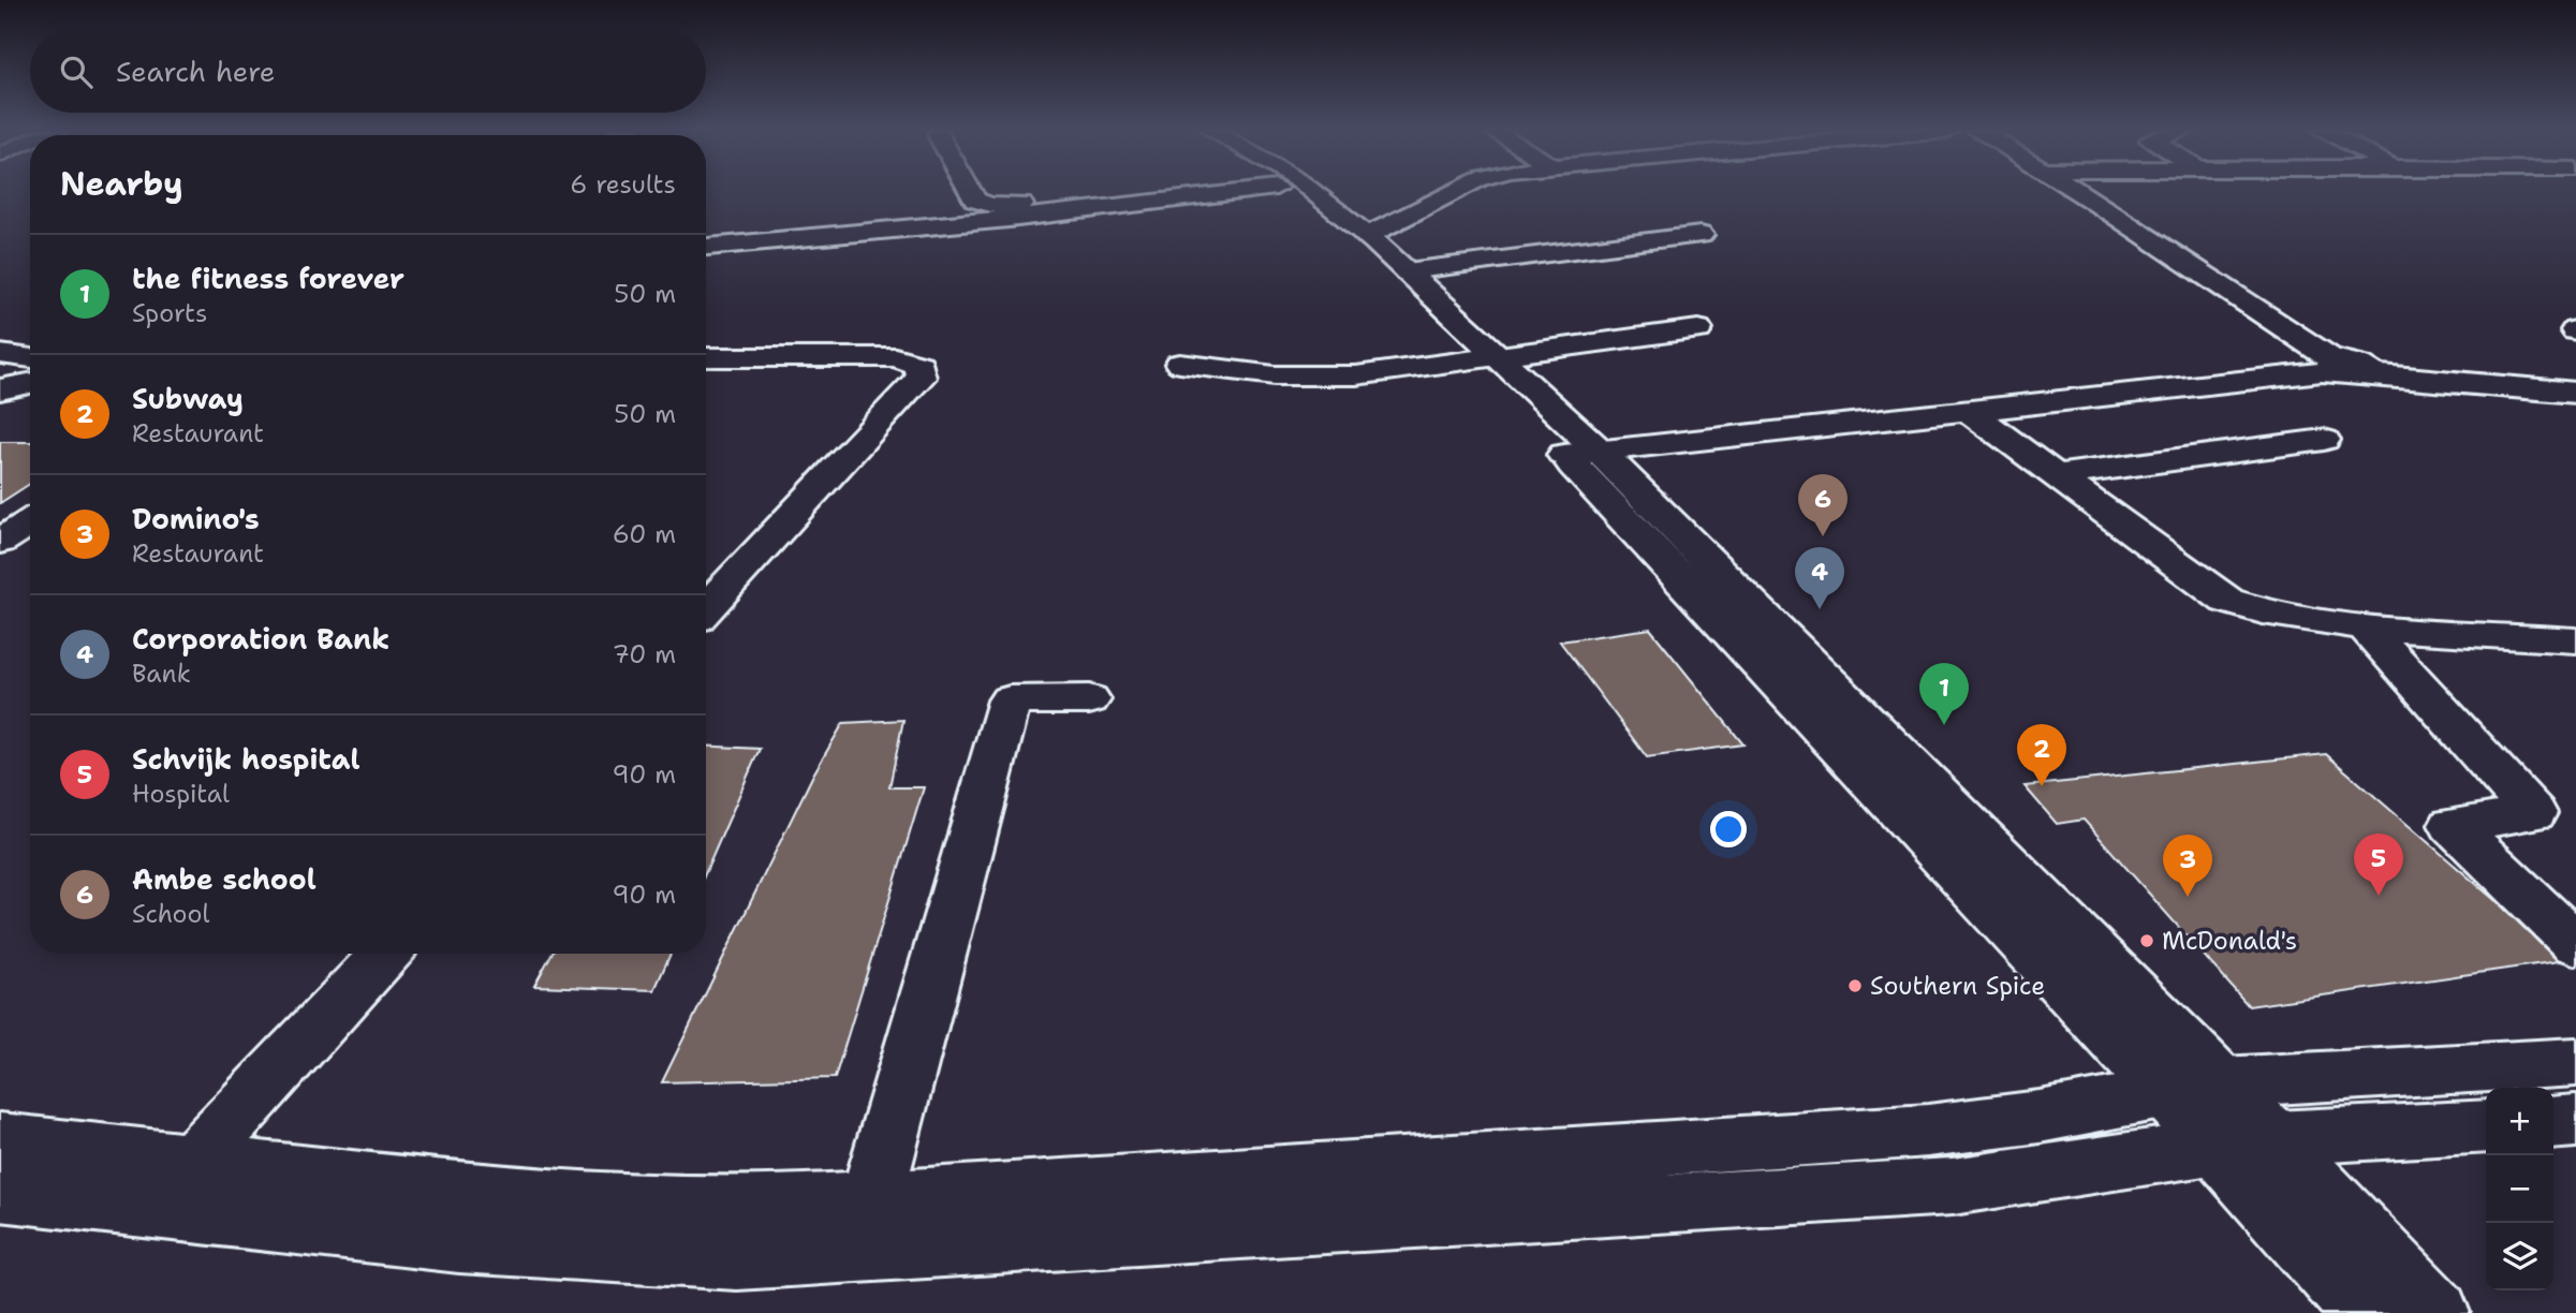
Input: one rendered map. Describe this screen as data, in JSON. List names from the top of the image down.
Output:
{
  "places": ["McDonald's", "Southern Spice"],
  "page": {
    "search": "Search here",
    "heading": ["Nearby", "6 results"],
    "list": [
      {
        "mark": "1",
        "name": "the fitness forever",
        "note": "Sports",
        "value": "50 m"
      },
      {
        "mark": "2",
        "name": "Subway",
        "note": "Restaurant",
        "value": "50 m"
      },
      {
        "mark": "3",
        "name": "Domino's",
        "note": "Restaurant",
        "value": "60 m"
      },
      {
        "mark": "4",
        "name": "Corporation Bank",
        "note": "Bank",
        "value": "70 m"
      },
      {
        "mark": "5",
        "name": "Schvijk hospital",
        "note": "Hospital",
        "value": "90 m"
      },
      {
        "mark": "6",
        "name": "Ambe school",
        "note": "School",
        "value": "90 m"
      }
    ],
    "pins": [
      "6",
      "4",
      "1",
      "2",
      "5",
      "3"
    ],
    "map_buttons": ["+", "−"]
  }
}
